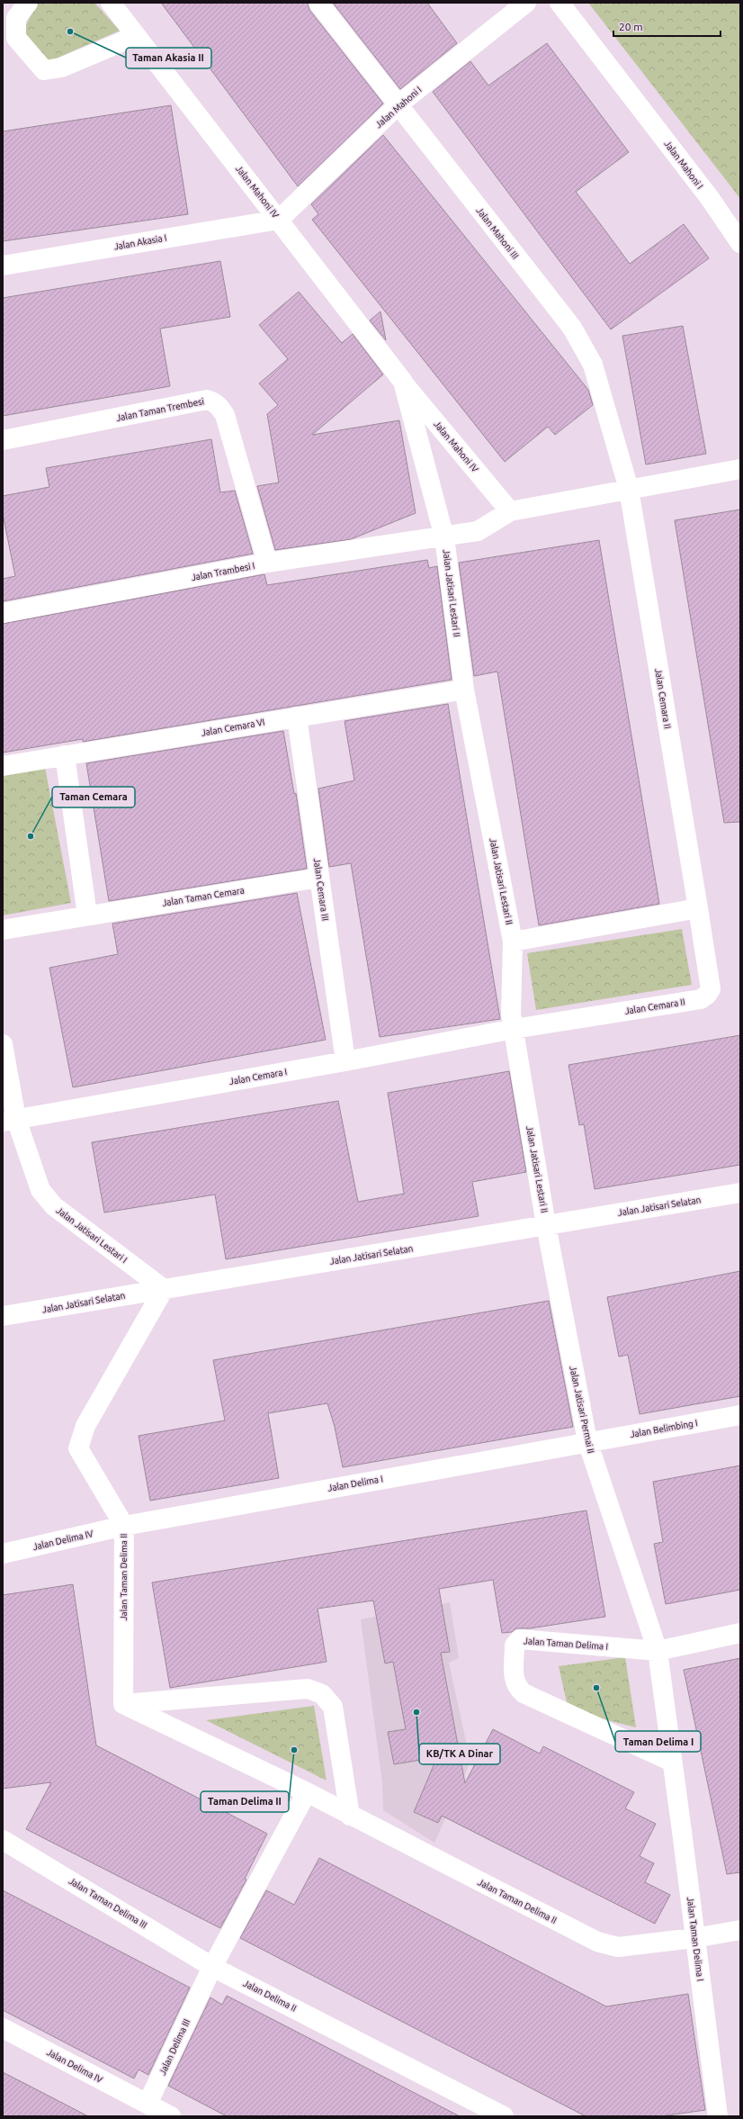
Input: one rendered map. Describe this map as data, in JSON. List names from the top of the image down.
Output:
{
  "streets": {
    "street": [
      "Jalan Mahoni I",
      "Jalan Mahoni IV",
      "Jalan Mahoni III",
      "Jalan Akasia I",
      "Jalan Taman Trembesi",
      "Jalan Trambesi I",
      "Jalan Jatisari Lestari II",
      "Jalan Cemara II",
      "Jalan Cemara VI",
      "Jalan Cemara III",
      "Jalan Taman Cemara",
      "Jalan Cemara I",
      "Jalan Jatisari Selatan",
      "Jalan Jatisari Lestari I",
      "Jalan Jatisari Permai II",
      "Jalan Belimbing I",
      "Jalan Delima I",
      "Jalan Delima IV",
      "Jalan Taman Delima II",
      "Jalan Taman Delima I",
      "Jalan Taman Delima III",
      "Jalan Delima II",
      "Jalan Delima III"
    ]
  },
  "crossings": [
    ["Jalan Mahoni I", "Jalan Mahoni IV"],
    ["Jalan Mahoni I", "Jalan Mahoni III"],
    ["Jalan Mahoni I", "Jalan Akasia I"],
    ["Jalan Mahoni IV", "Jalan Akasia I"],
    ["Jalan Mahoni IV", "Jalan Trambesi I"],
    ["Jalan Mahoni IV", "Jalan Jatisari Lestari II"],
    ["Jalan Mahoni III", "Jalan Cemara II"],
    ["Jalan Taman Trembesi", "Jalan Trambesi I"],
    ["Jalan Trambesi I", "Jalan Jatisari Lestari II"],
    ["Jalan Jatisari Lestari II", "Jalan Cemara II"],
    ["Jalan Jatisari Lestari II", "Jalan Cemara VI"],
    ["Jalan Jatisari Lestari II", "Jalan Cemara I"],
    ["Jalan Jatisari Lestari II", "Jalan Jatisari Selatan"],
    ["Jalan Jatisari Lestari II", "Jalan Jatisari Permai II"],
    ["Jalan Cemara II", "Jalan Cemara I"],
    ["Jalan Cemara VI", "Jalan Cemara III"],
    ["Jalan Cemara III", "Jalan Taman Cemara"],
    ["Jalan Cemara III", "Jalan Cemara I"],
    ["Jalan Cemara I", "Jalan Jatisari Lestari I"],
    ["Jalan Jatisari Selatan", "Jalan Jatisari Lestari I"],
    ["Jalan Jatisari Selatan", "Jalan Jatisari Permai II"],
    ["Jalan Jatisari Selatan", "Jalan Taman Delima II"],
    ["Jalan Jatisari Lestari I", "Jalan Taman Delima II"],
    ["Jalan Jatisari Permai II", "Jalan Belimbing I"],
    ["Jalan Jatisari Permai II", "Jalan Delima I"],
    ["Jalan Jatisari Permai II", "Jalan Taman Delima I"],
    ["Jalan Belimbing I", "Jalan Delima I"],
    ["Jalan Delima I", "Jalan Delima IV"],
    ["Jalan Delima I", "Jalan Taman Delima II"],
    ["Jalan Delima IV", "Jalan Taman Delima II"],
    ["Jalan Delima IV", "Jalan Delima III"],
    ["Jalan Taman Delima II", "Jalan Taman Delima I"],
    ["Jalan Taman Delima III", "Jalan Delima II"],
    ["Jalan Taman Delima III", "Jalan Delima III"],
    ["Jalan Delima II", "Jalan Delima III"]
  ],
  "places": [
    "Taman Akasia II",
    "Taman Cemara",
    "Taman Delima I",
    "KB/TK A Dinar",
    "Taman Delima II"
  ],
  "scale_bar": "20 m"
}
